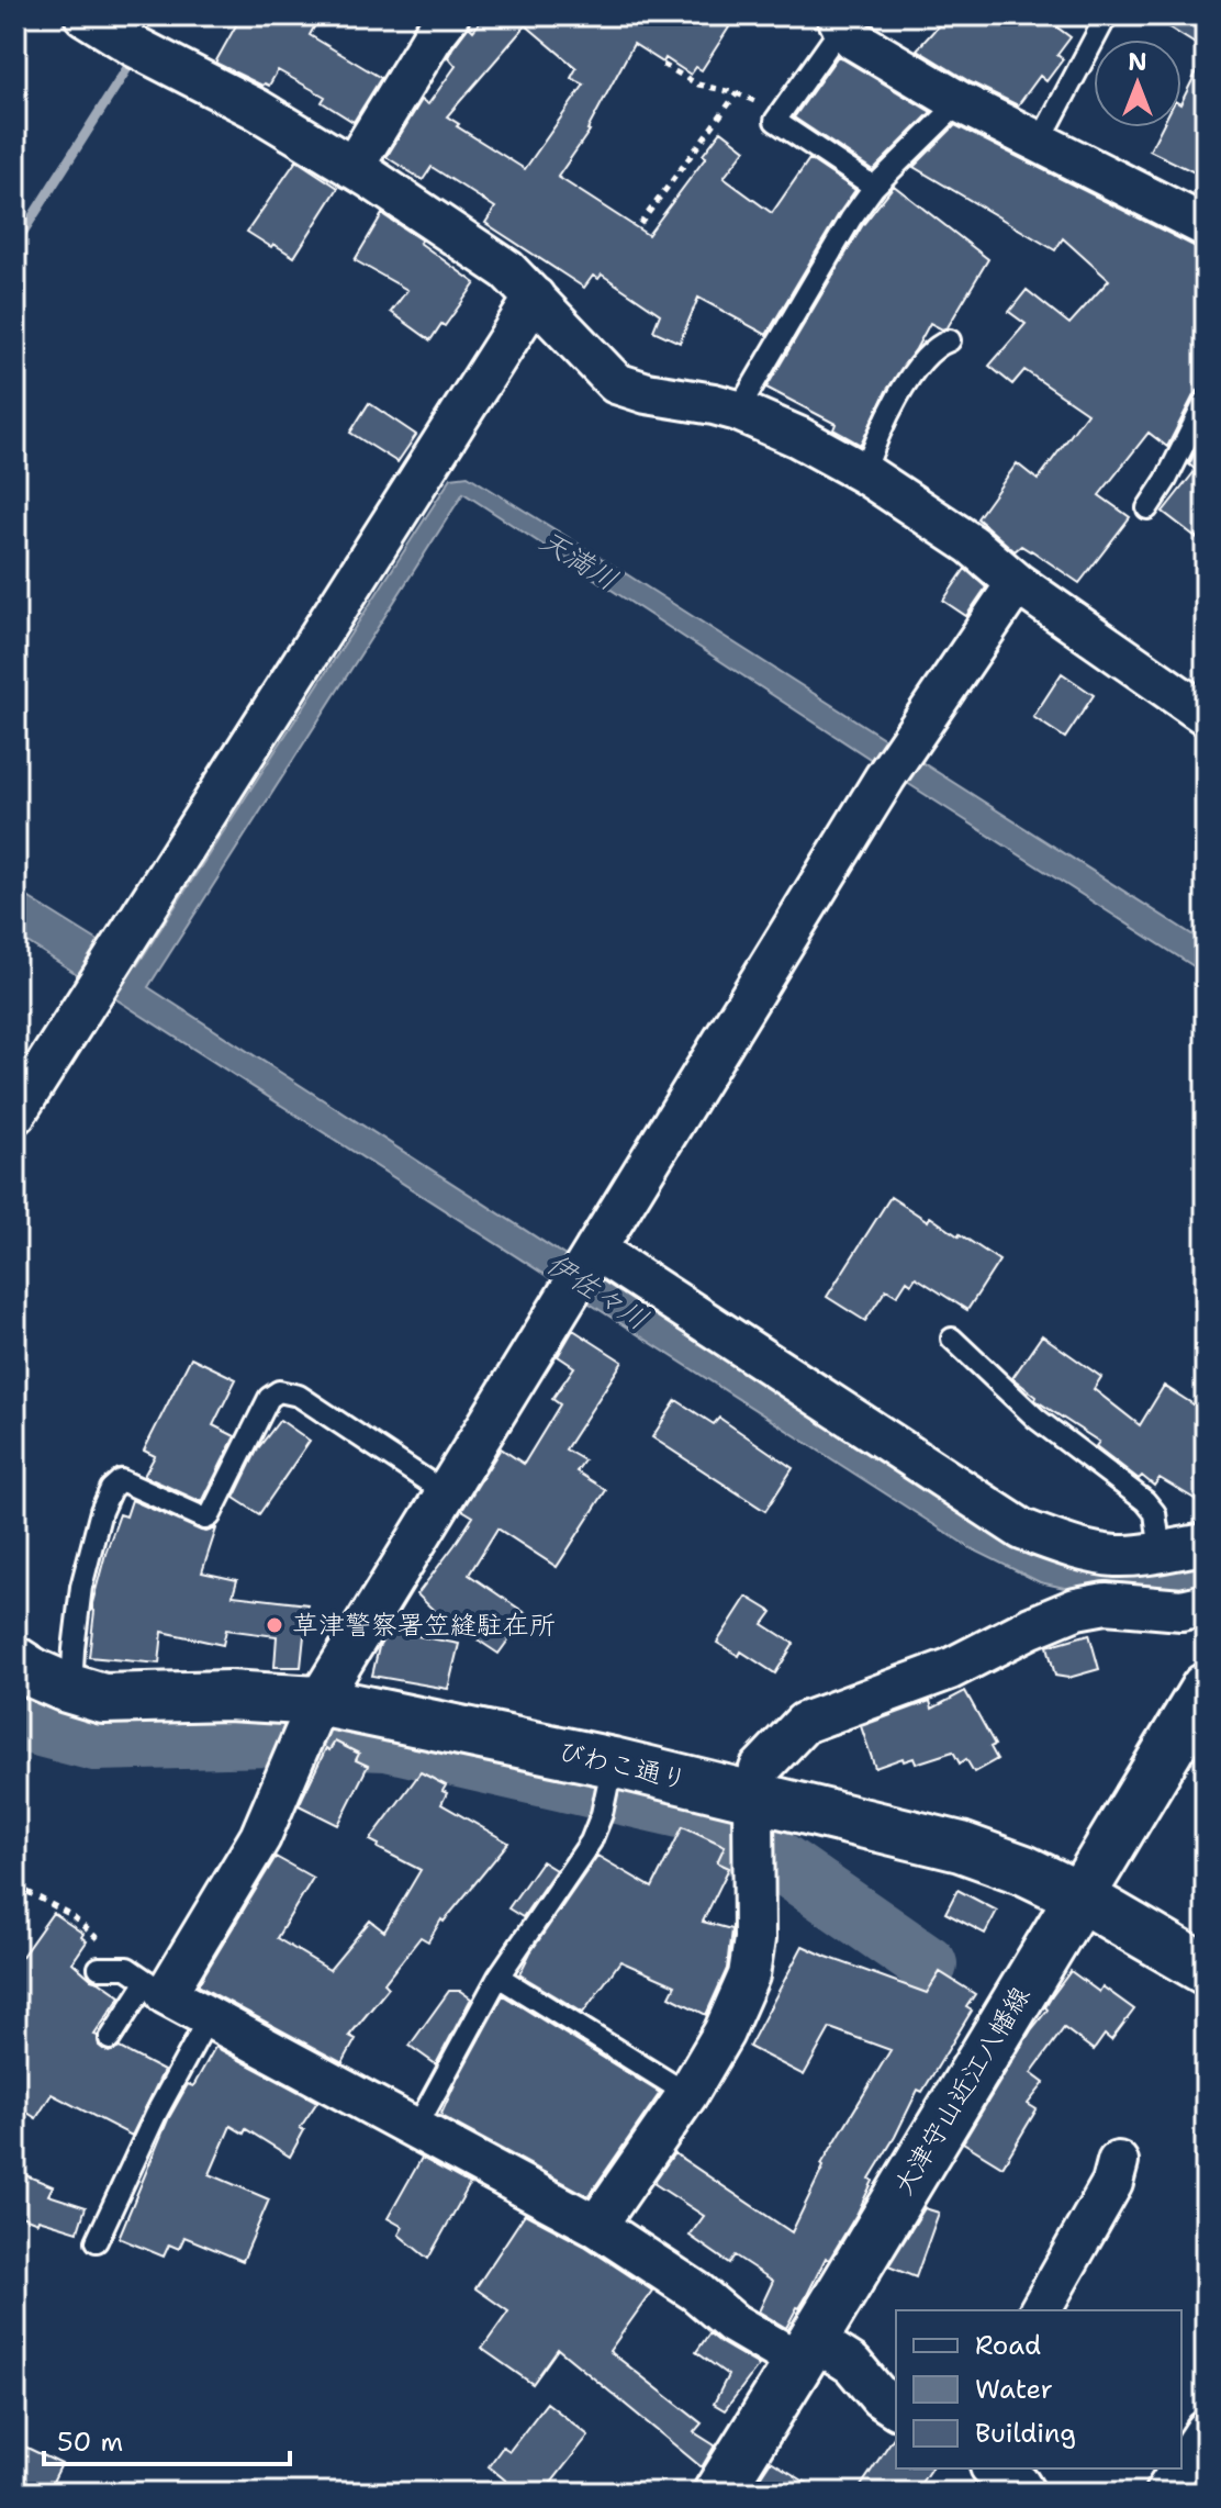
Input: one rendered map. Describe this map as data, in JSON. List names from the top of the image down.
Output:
{
  "streets": {
    "street": ["びわこ通り", "大津守山近江八幡線"]
  },
  "crossings": [
    ["びわこ通り", "大津守山近江八幡線"]
  ],
  "water": ["天満川", "伊佐々川"],
  "places": ["草津警察署笠縫駐在所"],
  "legend": ["Road", "Water", "Building"],
  "scale_bar": "50 m",
  "north": "top"
}
